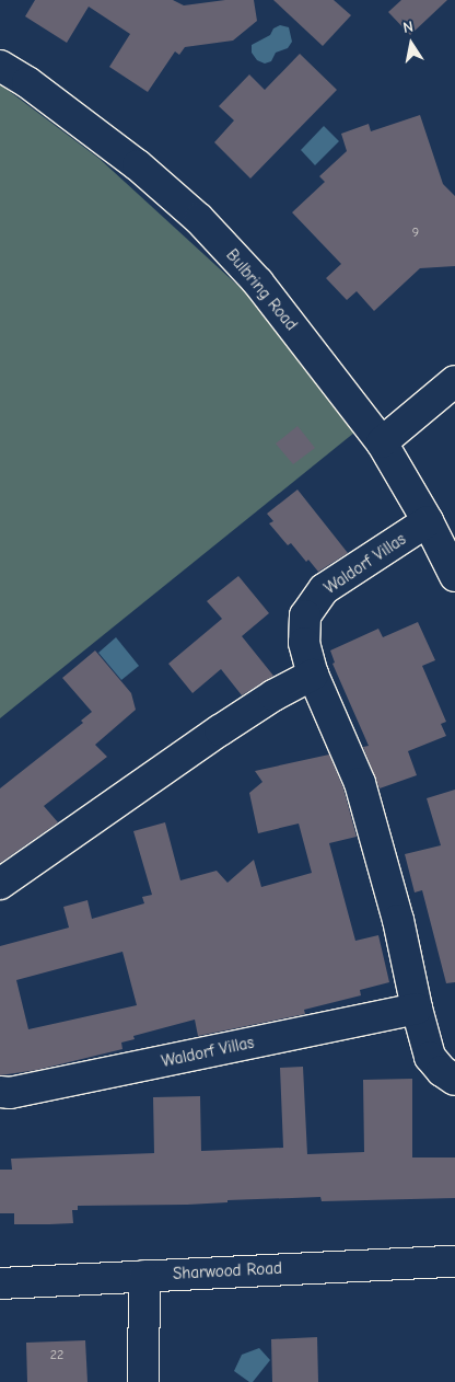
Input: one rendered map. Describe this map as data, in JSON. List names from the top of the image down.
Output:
{
  "streets": {
    "street": ["Bulbring Road", "Waldorf Villas", "Sharwood Road"]
  },
  "crossings": [
    ["Bulbring Road", "Waldorf Villas"]
  ],
  "house_numbers": ["9", "22"],
  "north": "top"
}
